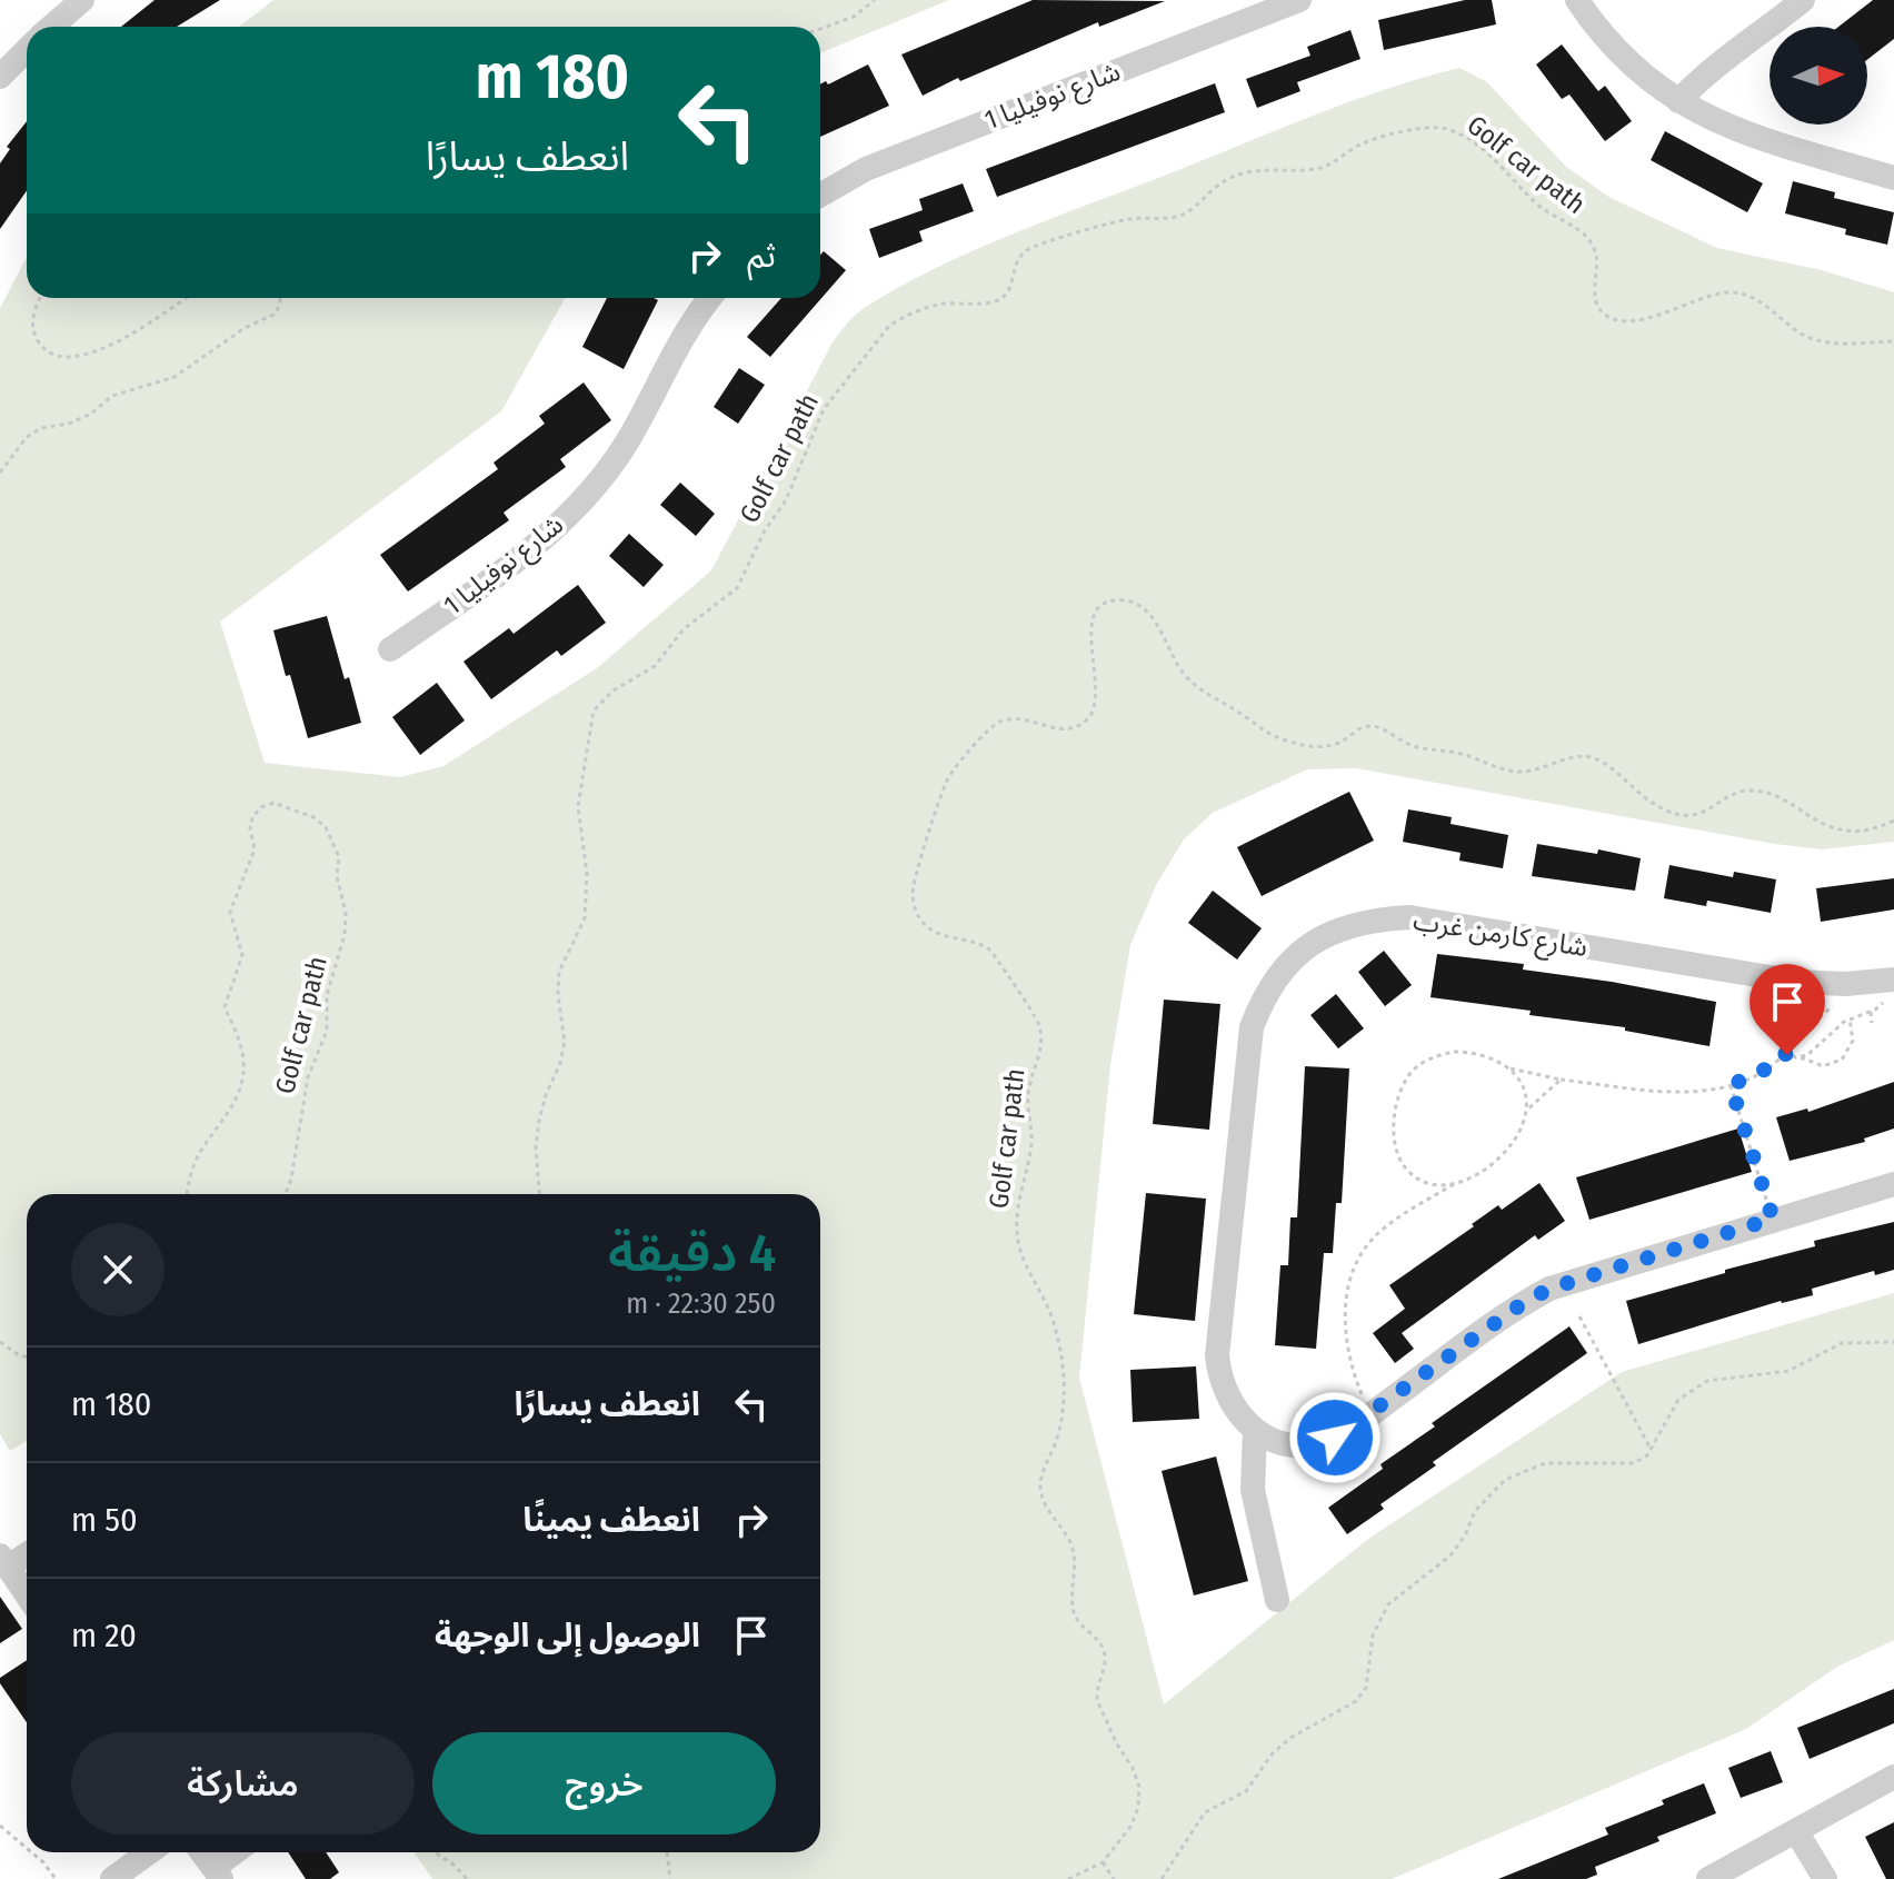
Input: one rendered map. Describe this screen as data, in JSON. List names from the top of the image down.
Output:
{
  "streets": {
    "street": ["شارع نوفيليا 1", "شارع كارمن غرب"],
    "path": ["Golf car path"]
  },
  "north": "right",
  "page": {
    "turn": ["180 m", "انعطف يسارًا"],
    "then": "ثم",
    "heading": ["4 دقيقة", "250 m · 22:30"],
    "list": [
      {
        "name": "انعطف يسارًا",
        "value": "180 m"
      },
      {
        "name": "انعطف يمينًا",
        "value": "50 m"
      },
      {
        "name": "الوصول إلى الوجهة",
        "value": "20 m"
      }
    ],
    "buttons": ["خروج", "مشاركة"]
  }
}
